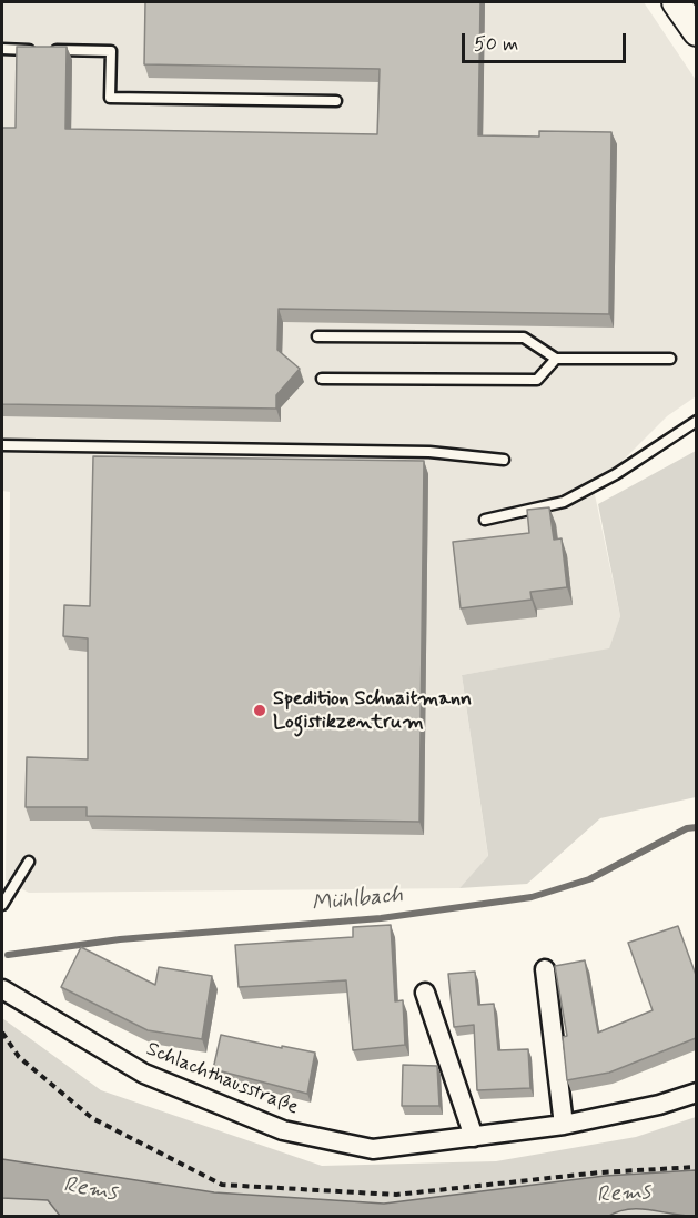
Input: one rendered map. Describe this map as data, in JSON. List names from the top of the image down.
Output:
{
  "streets": {
    "street": ["Schlachthausstraße"]
  },
  "water": ["Mühlbach", "Rems"],
  "places": ["Spedition Schnaitmann Logistikzentrum"],
  "scale_bar": "50 m"
}
